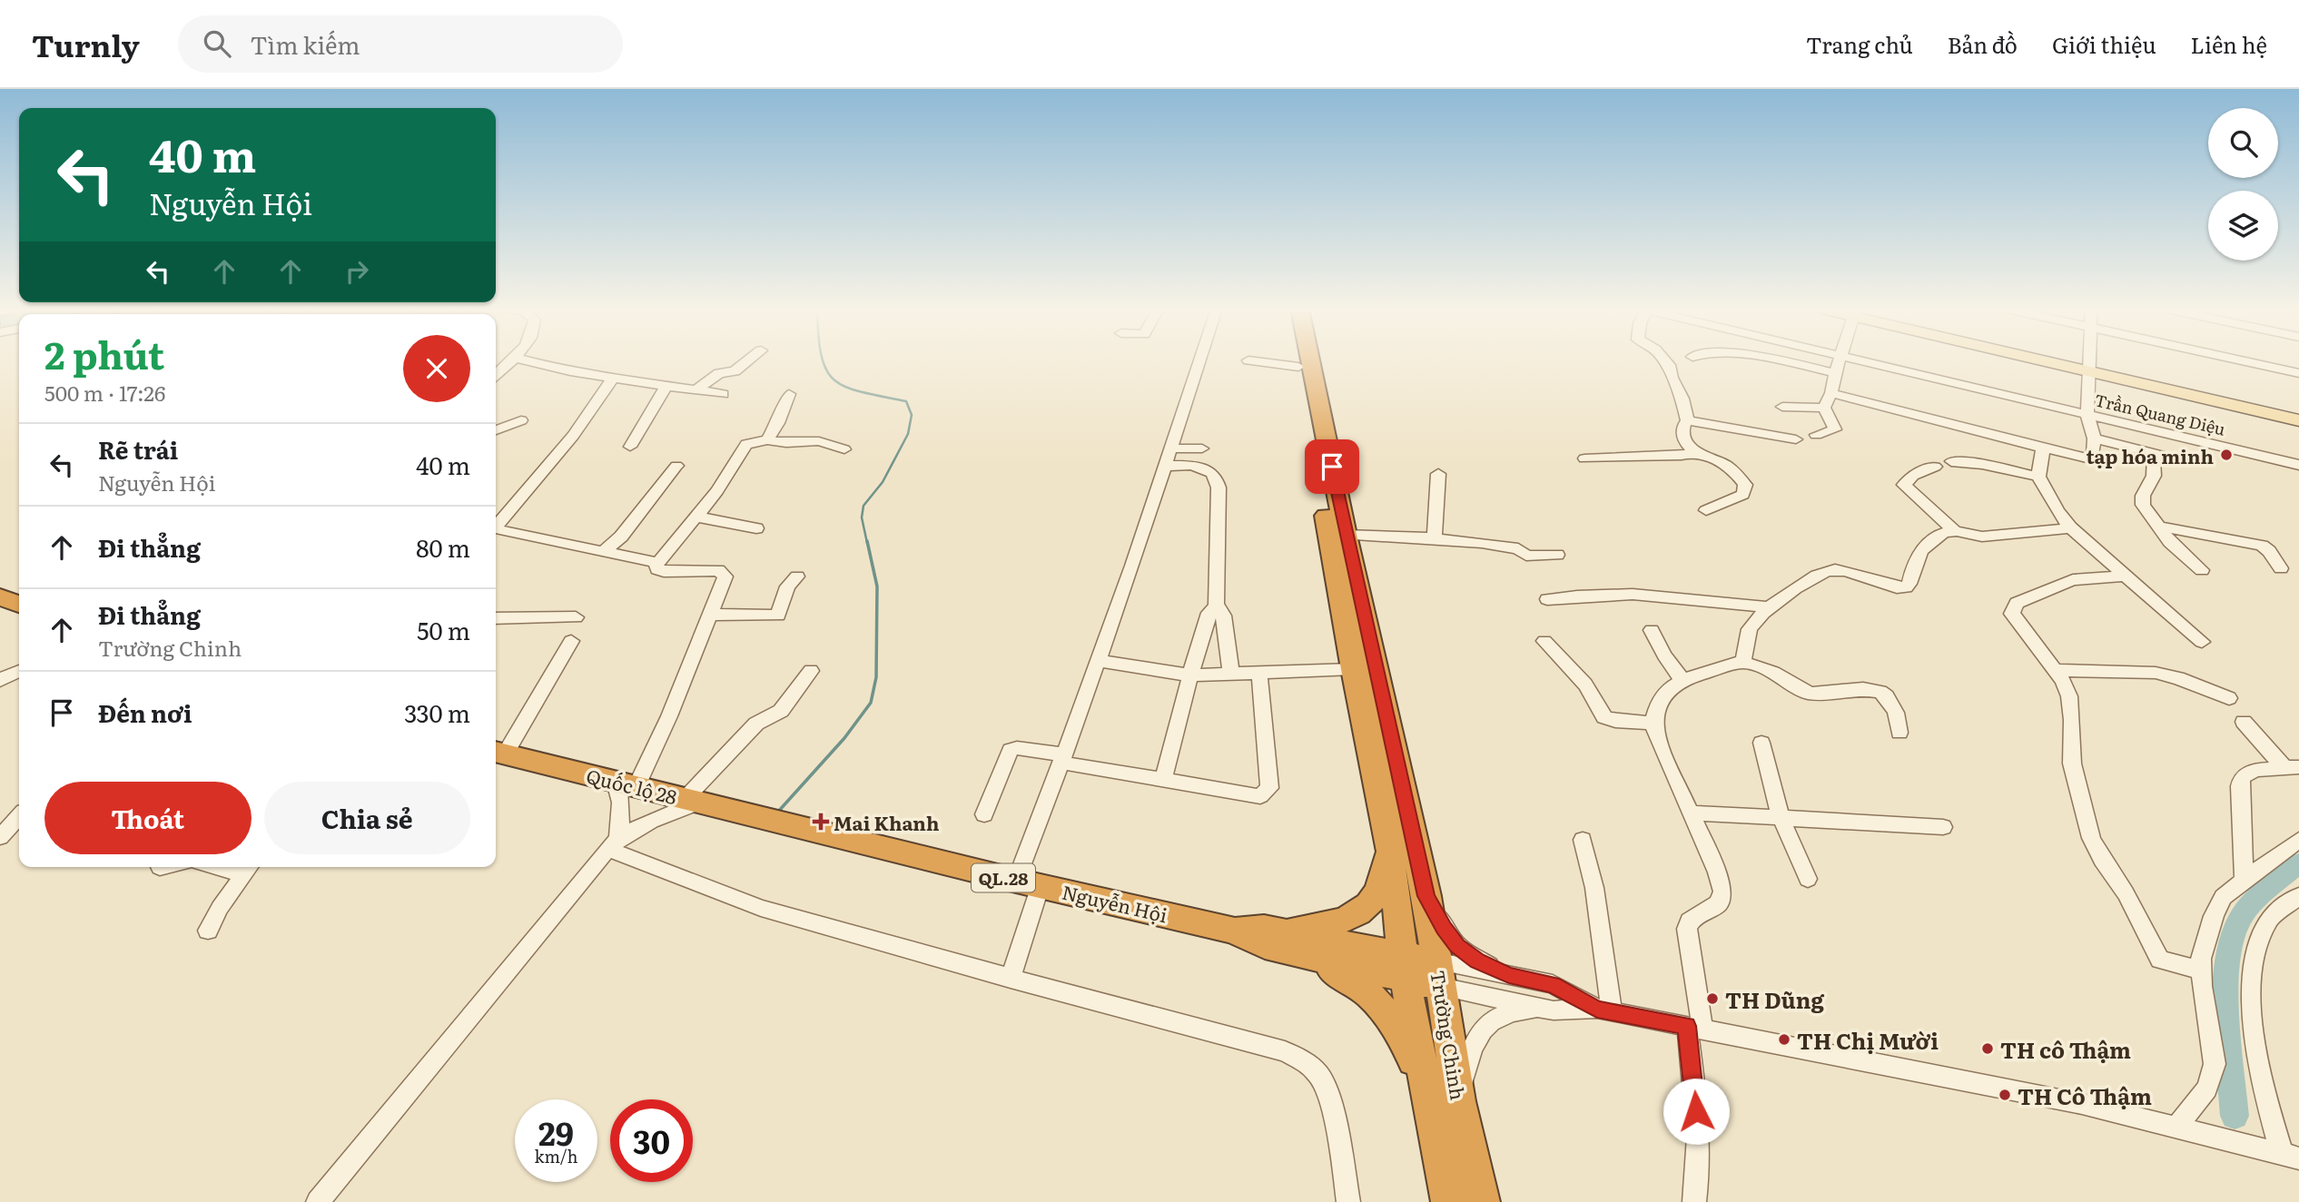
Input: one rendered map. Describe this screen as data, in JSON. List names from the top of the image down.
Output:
{
  "streets": {
    "highway": [
      "Quốc lộ 28",
      "QL.28",
      "Nguyễn Hội",
      "Trường Chinh"
    ],
    "street": ["Trần Quang Diệu"]
  },
  "crossings": [
    ["Quốc lộ 28", "Nguyễn Hội"],
    ["Nguyễn Hội", "Trường Chinh"]
  ],
  "places": {
    "other": [
      "tạp hóa minh",
      "TH Dũng",
      "TH Chị Mười",
      "TH cô Thậm",
      "TH Cô Thậm"
    ],
    "health": ["Mai Khanh"]
  },
  "page": {
    "header": "Turnly",
    "search": "Tìm kiếm",
    "nav": [
      "Trang chủ",
      "Bản đồ",
      "Giới thiệu",
      "Liên hệ"
    ],
    "turn": ["40 m", "Nguyễn Hội"],
    "heading": ["2 phút", "500 m · 17:26"],
    "list": [
      {
        "name": "Rẽ trái",
        "note": "Nguyễn Hội",
        "value": "40 m"
      },
      {
        "name": "Đi thẳng",
        "value": "80 m"
      },
      {
        "name": "Đi thẳng",
        "note": "Trường Chinh",
        "value": "50 m"
      },
      {
        "name": "Đến nơi",
        "value": "330 m"
      }
    ],
    "buttons": ["Thoát", "Chia sẻ"],
    "speed": "29 km/h",
    "limit": "30"
  }
}
